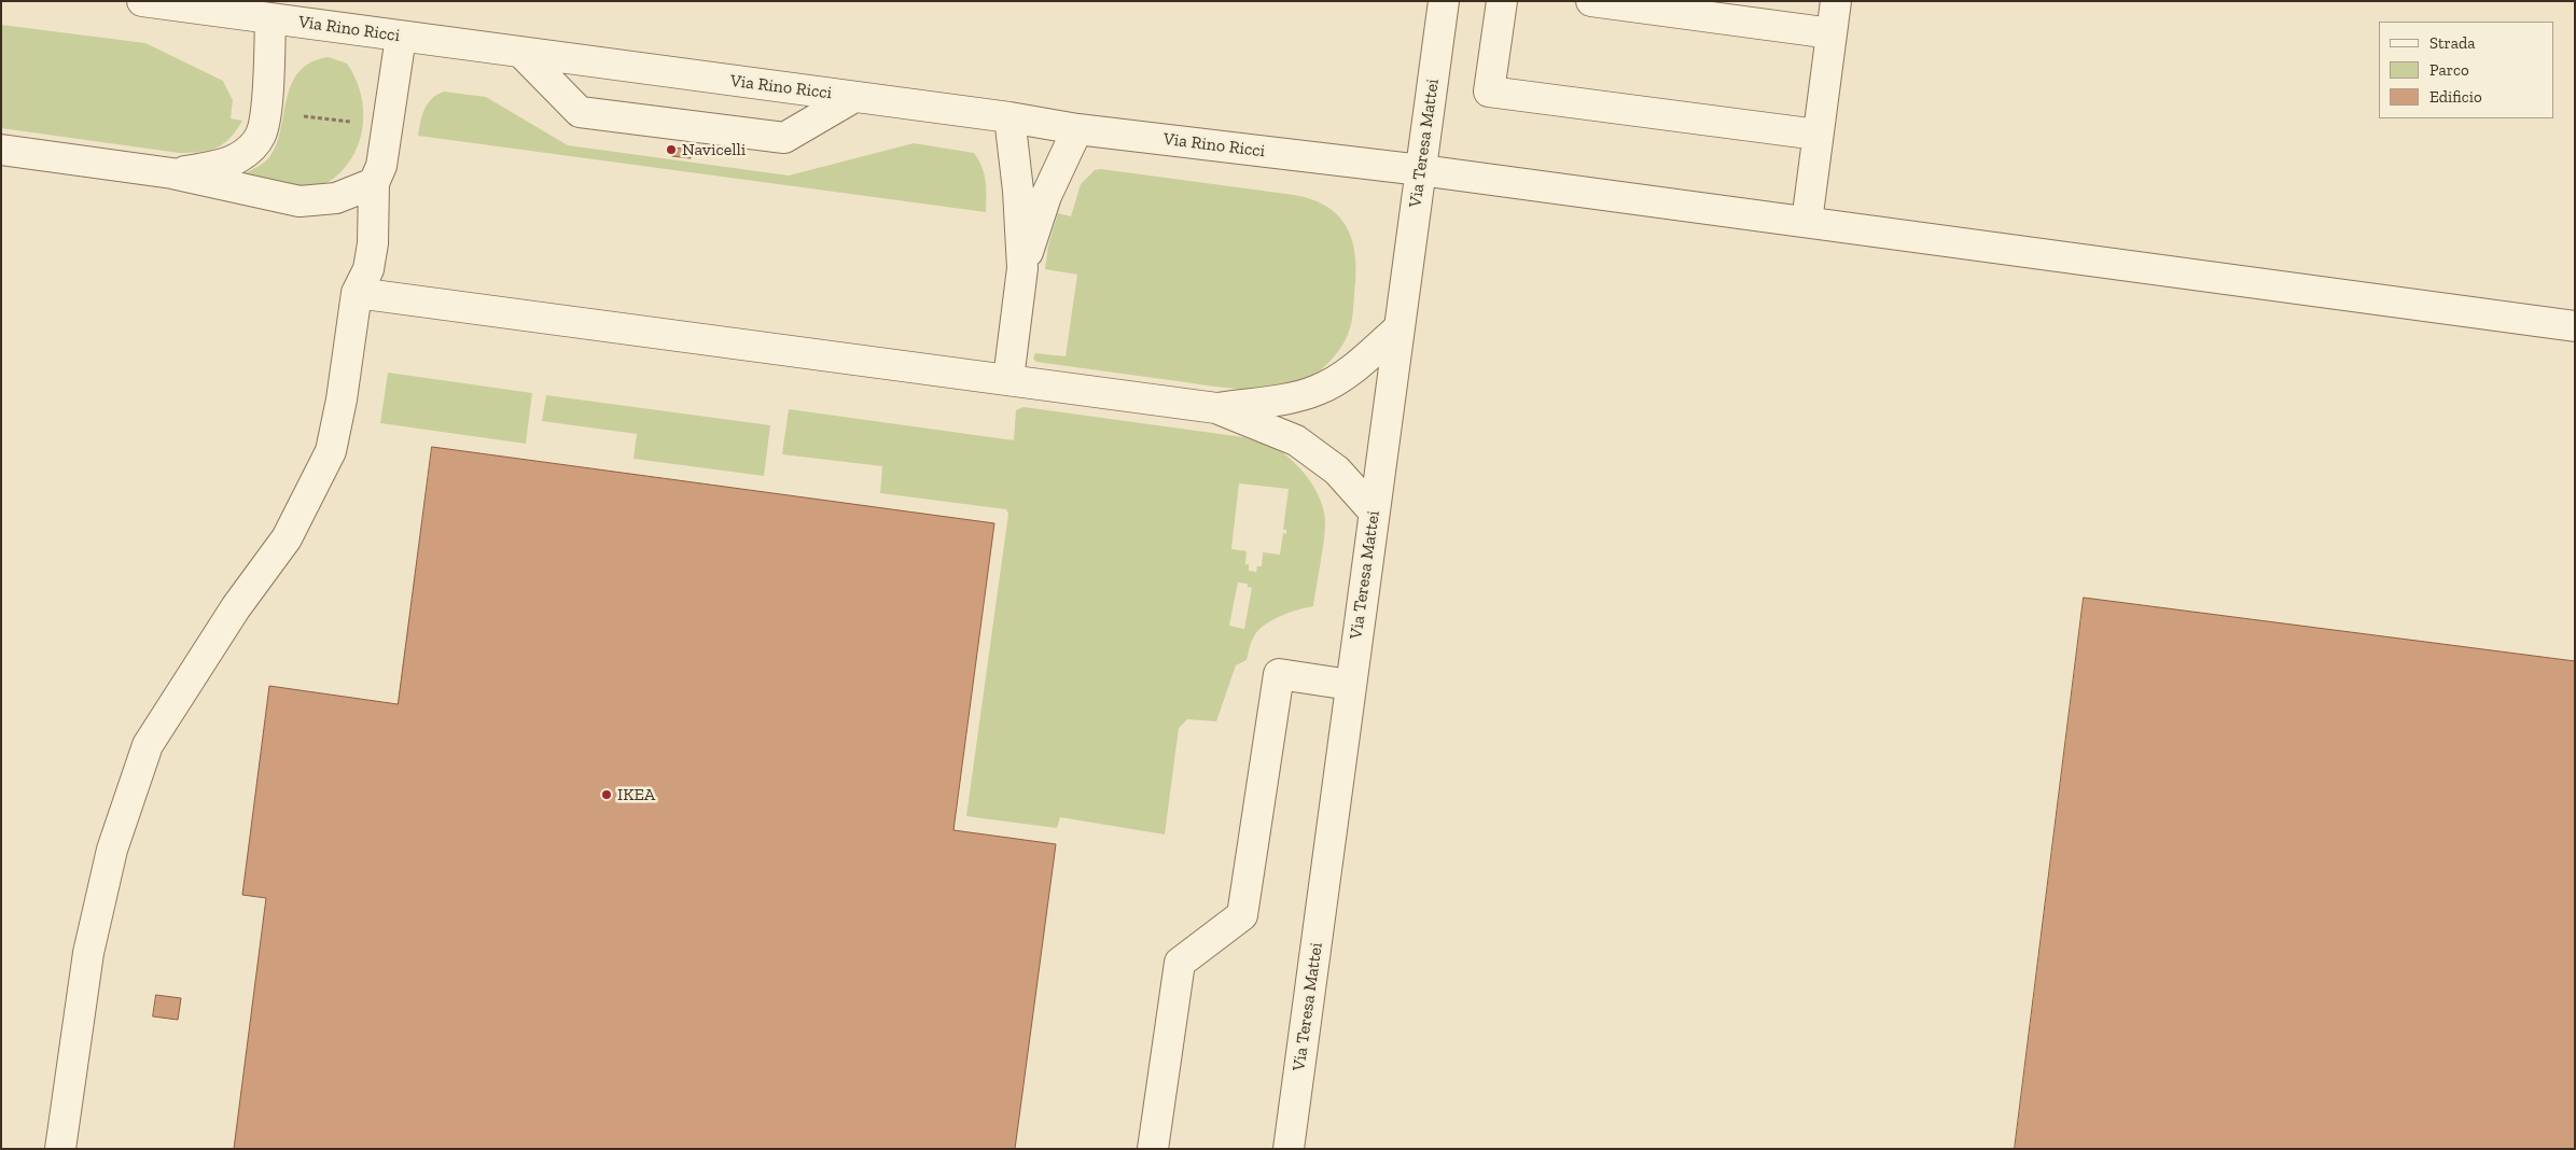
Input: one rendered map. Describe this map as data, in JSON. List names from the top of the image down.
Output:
{
  "streets": {
    "street": ["Via Rino Ricci", "Via Teresa Mattei"]
  },
  "crossings": [
    ["Via Rino Ricci", "Via Teresa Mattei"]
  ],
  "places": ["Navicelli", "IKEA"],
  "legend": ["Strada", "Parco", "Edificio"]
}
